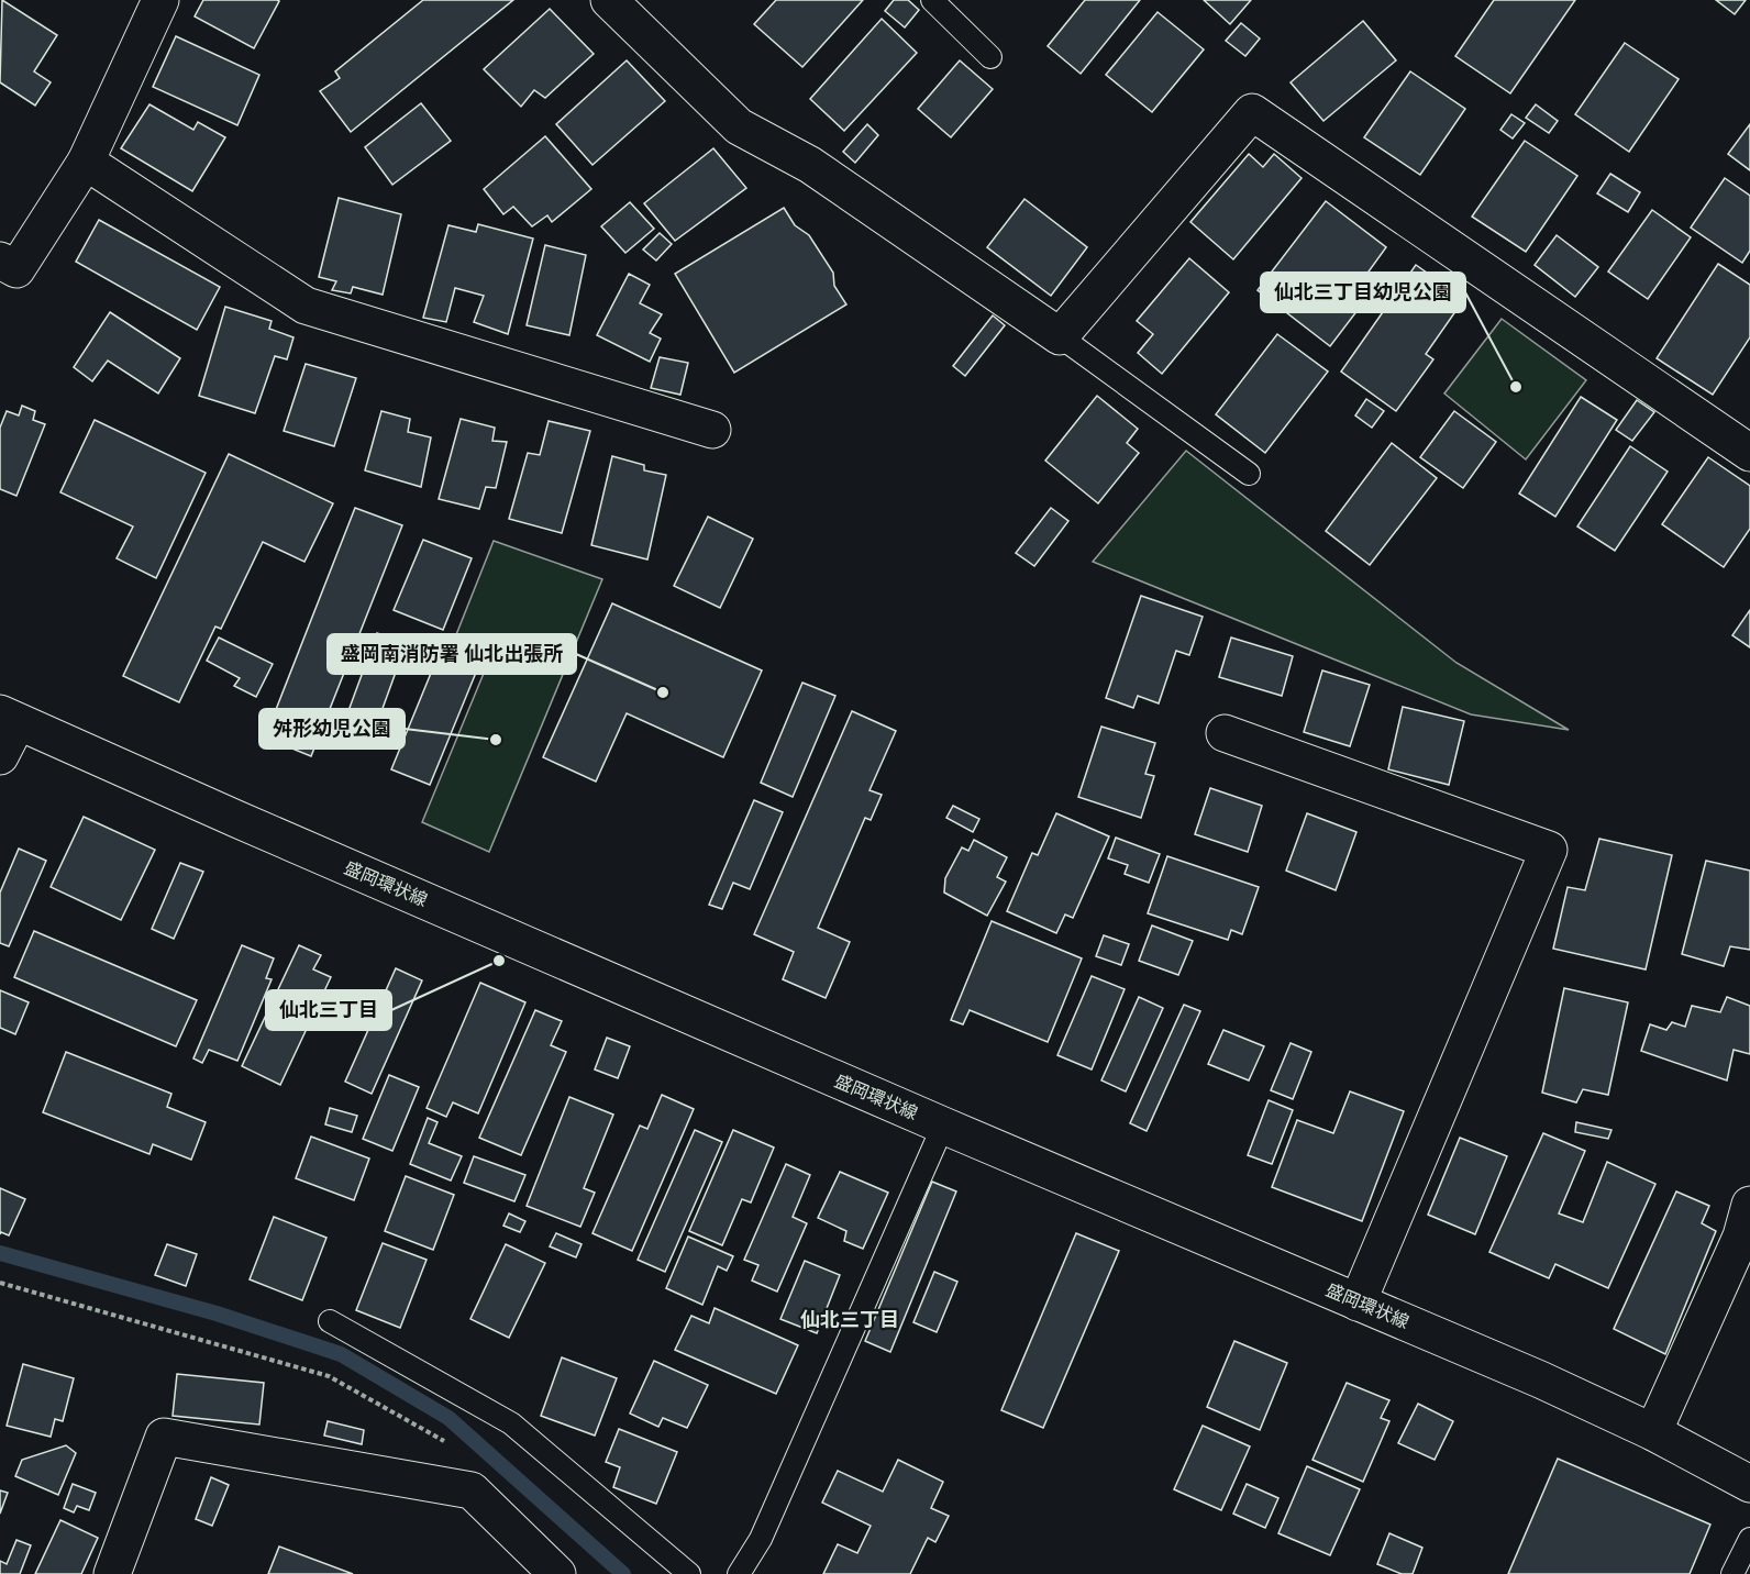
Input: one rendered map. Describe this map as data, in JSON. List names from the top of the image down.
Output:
{
  "streets": {
    "street": ["盛岡環状線"]
  },
  "districts": ["仙北三丁目"],
  "places": [
    "仙北三丁目幼児公園",
    "盛岡南消防署 仙北出張所",
    "舛形幼児公園",
    "仙北三丁目"
  ]
}
